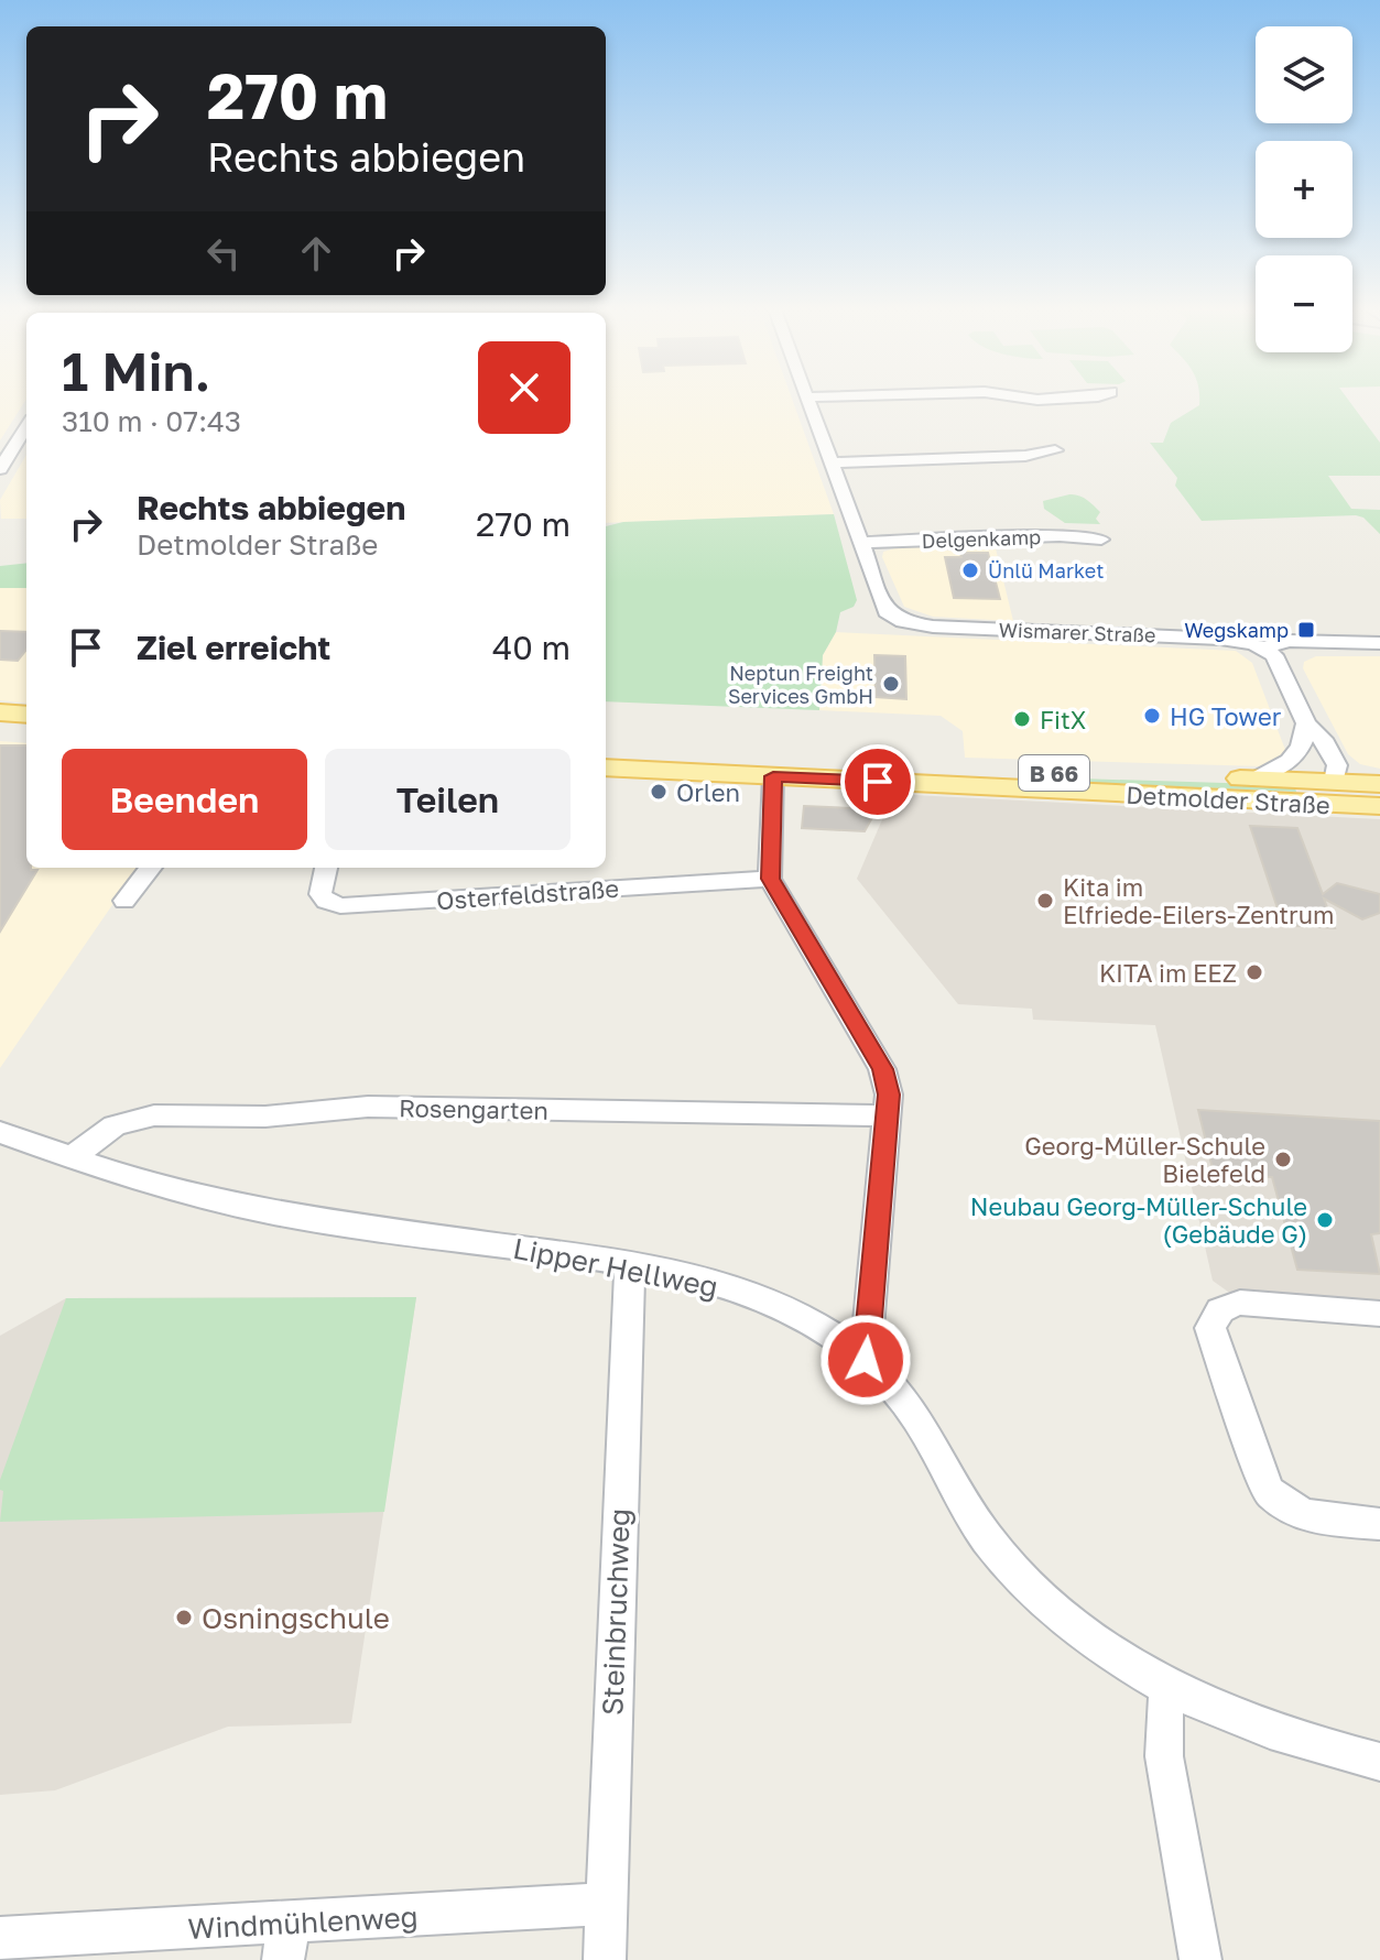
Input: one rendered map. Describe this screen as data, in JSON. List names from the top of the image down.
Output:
{
  "streets": {
    "main road": ["B 66", "Detmolder Straße"],
    "street": [
      "Delgenkamp",
      "Wismarer Straße",
      "Osterfeldstraße",
      "Rosengarten",
      "Lipper Hellweg",
      "Steinbruchweg",
      "Windmühlenweg"
    ]
  },
  "crossings": [
    ["Delgenkamp", "Wismarer Straße"],
    ["Rosengarten", "Lipper Hellweg"],
    ["Lipper Hellweg", "Steinbruchweg"],
    ["Steinbruchweg", "Windmühlenweg"]
  ],
  "places": {
    "other": [
      "Ünlü Market",
      "Neptun Freight Services GmbH",
      "HG Tower",
      "FitX",
      "Orlen",
      "Kita im Elfriede-Eilers-Zentrum",
      "KITA im EEZ",
      "Georg-Müller-Schule Bielefeld",
      "Neubau Georg-Müller-Schule (Gebäude G)",
      "Osningschule"
    ],
    "transit": ["Wegskamp"]
  },
  "page": {
    "map_buttons": ["+", "−"],
    "turn": ["270 m", "Rechts abbiegen"],
    "heading": ["1 Min.", "310 m · 07:43"],
    "list": [
      {
        "name": "Rechts abbiegen",
        "note": "Detmolder Straße",
        "value": "270 m"
      },
      {
        "name": "Ziel erreicht",
        "value": "40 m"
      }
    ],
    "buttons": ["Beenden", "Teilen"]
  }
}
